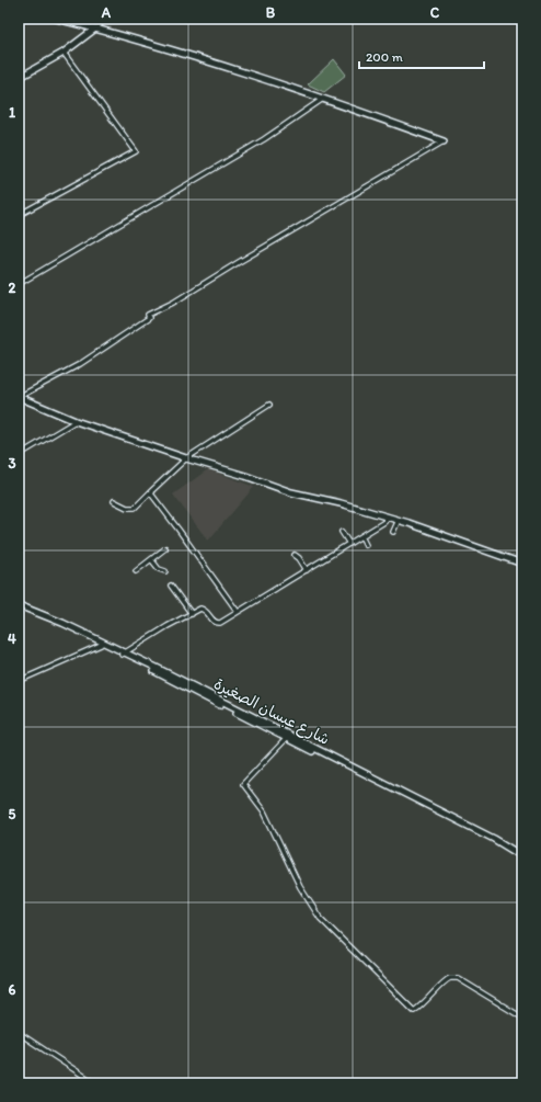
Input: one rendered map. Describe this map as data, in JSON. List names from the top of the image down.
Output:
{
  "streets": {
    "street": ["شارع عبسان الصغيرة"]
  },
  "scale_bar": "200 m",
  "grid": {
    "columns": ["A", "B", "C"],
    "rows": [
      "1",
      "2",
      "3",
      "4",
      "5",
      "6"
    ]
  }
}
